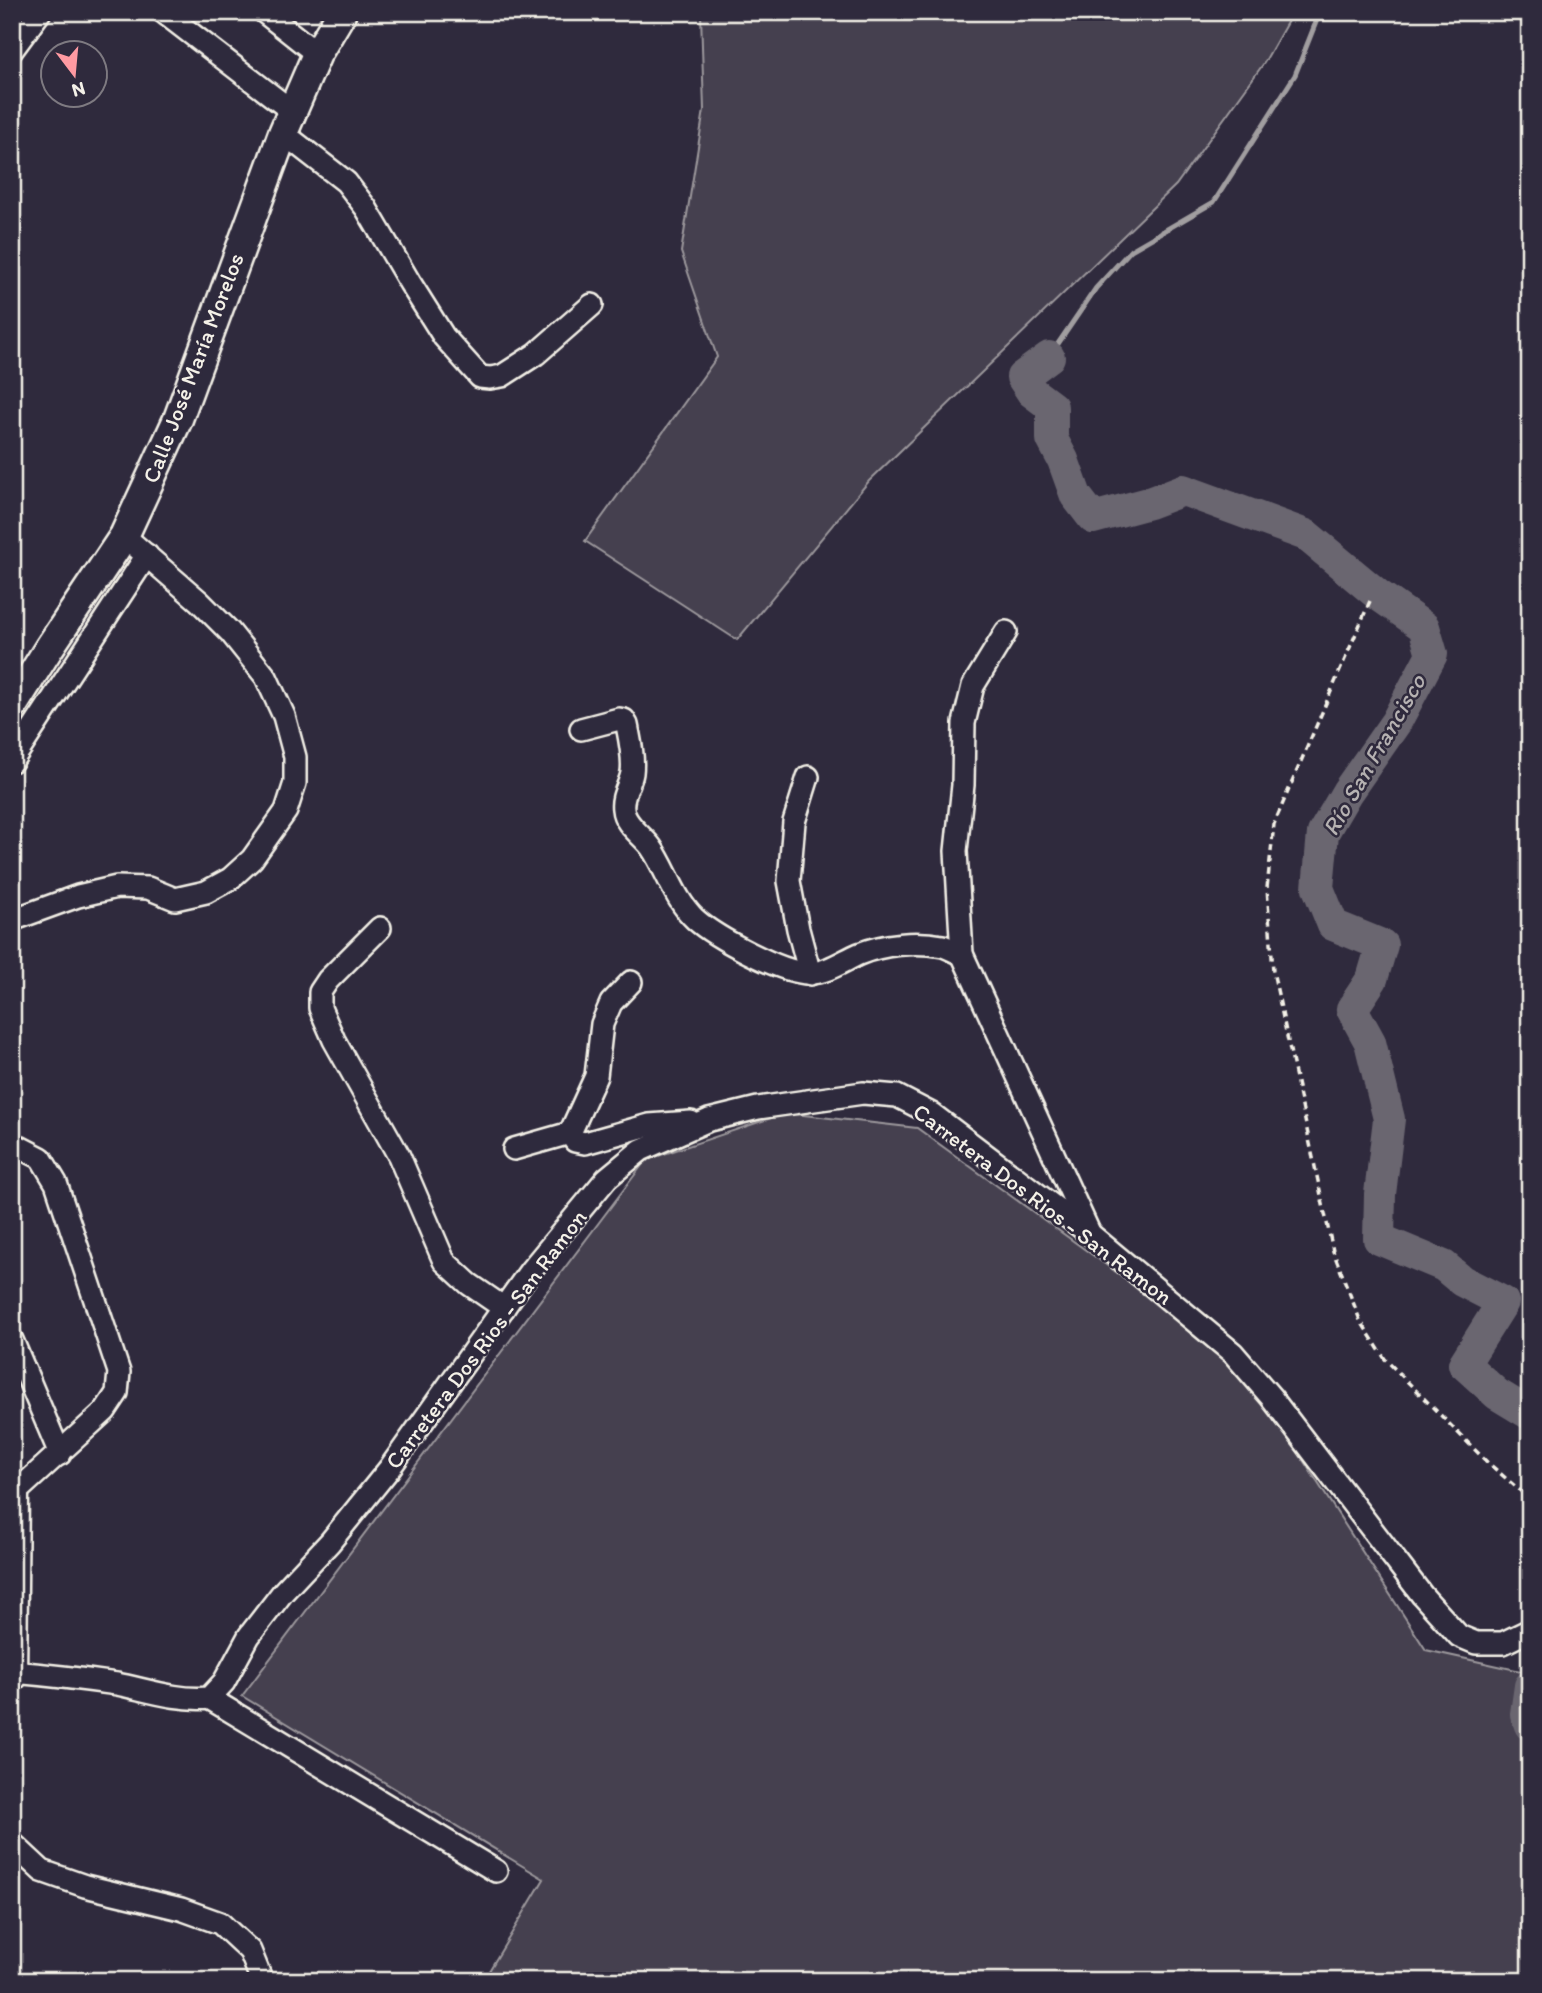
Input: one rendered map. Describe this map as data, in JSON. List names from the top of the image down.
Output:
{
  "streets": {
    "main road": ["Calle José María Morelos"],
    "street": ["Carretera Dos Rios - San Ramon"]
  },
  "water": ["Río San Francisco"],
  "north": "bottom"
}
